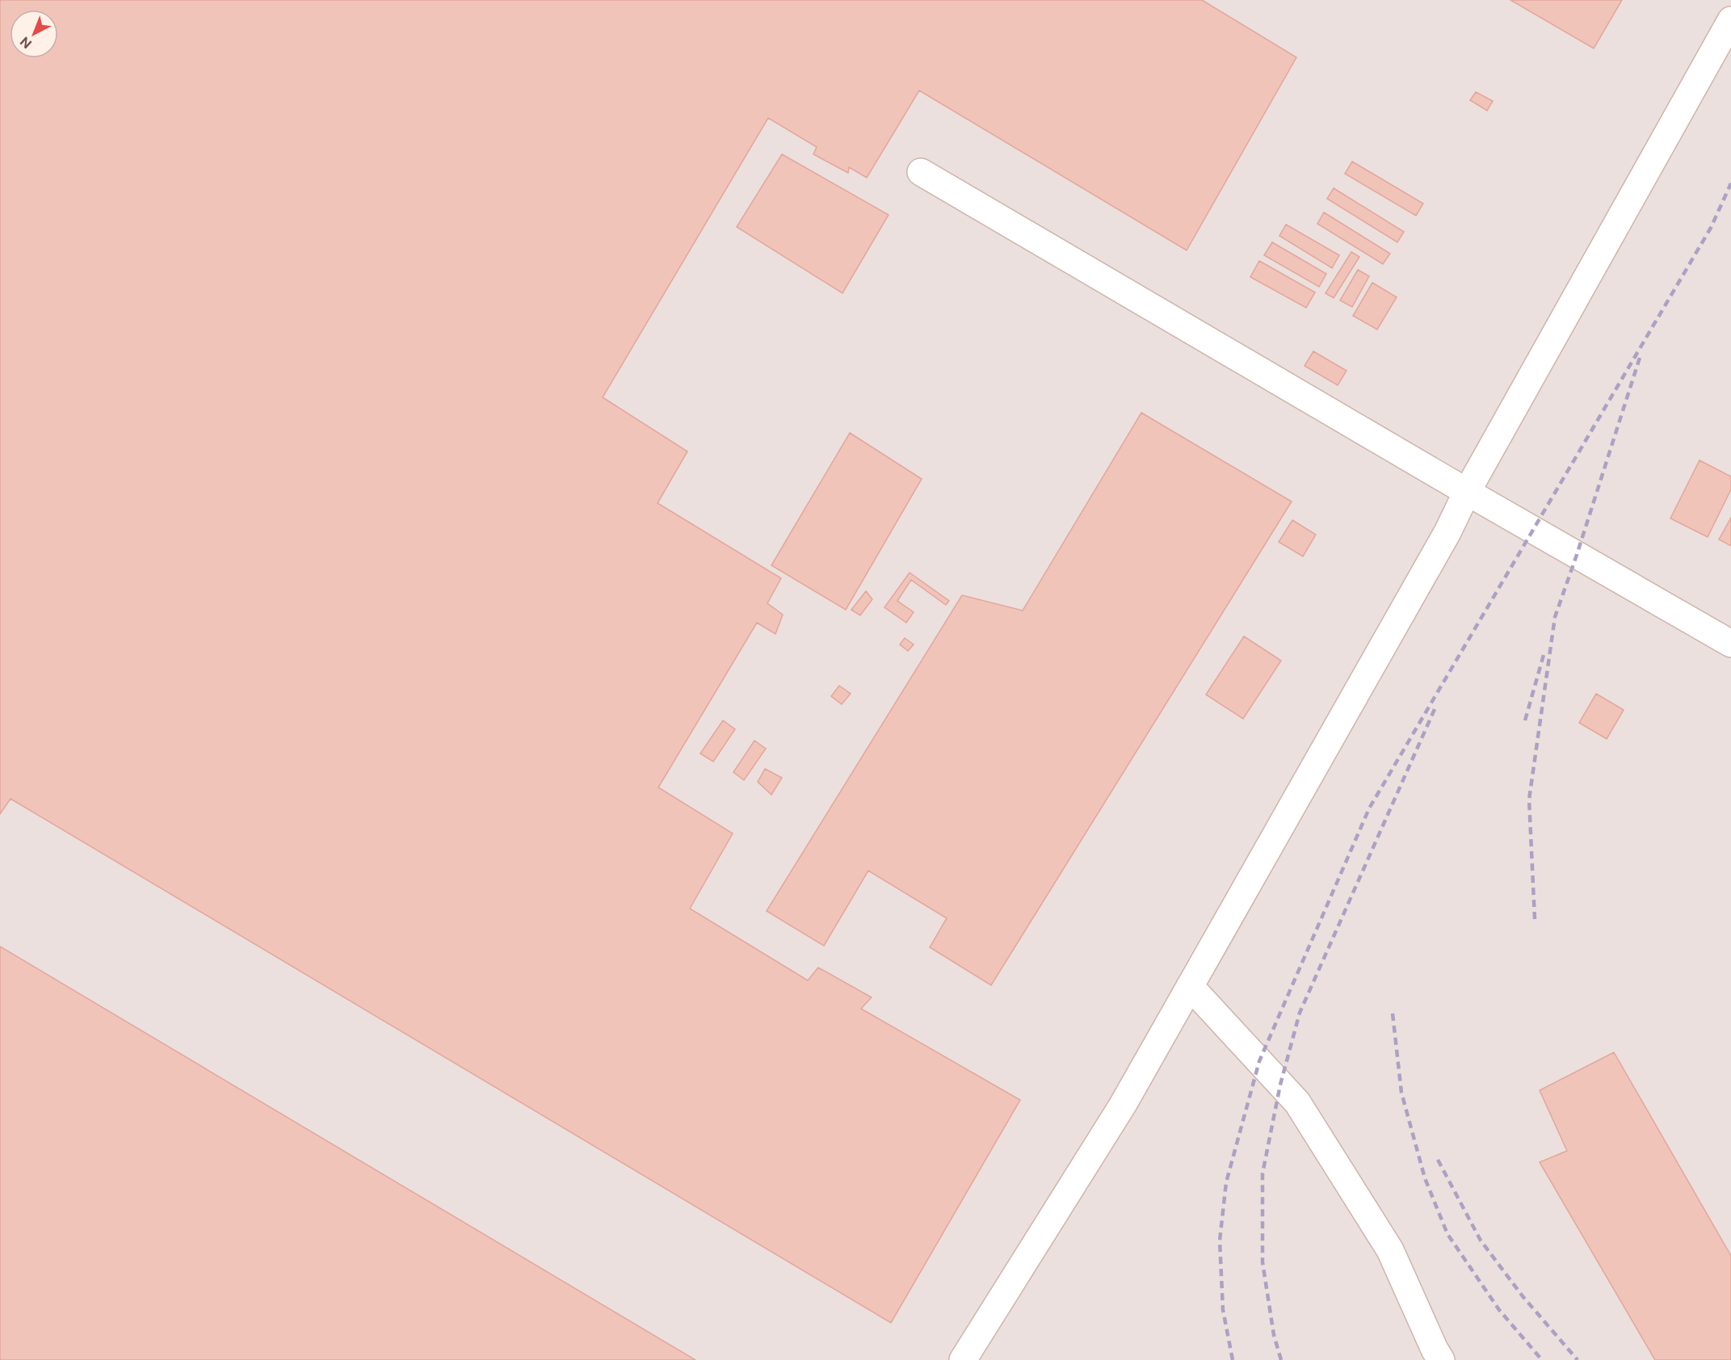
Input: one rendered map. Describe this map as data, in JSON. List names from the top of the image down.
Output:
{
  "north": "bottom left"
}
